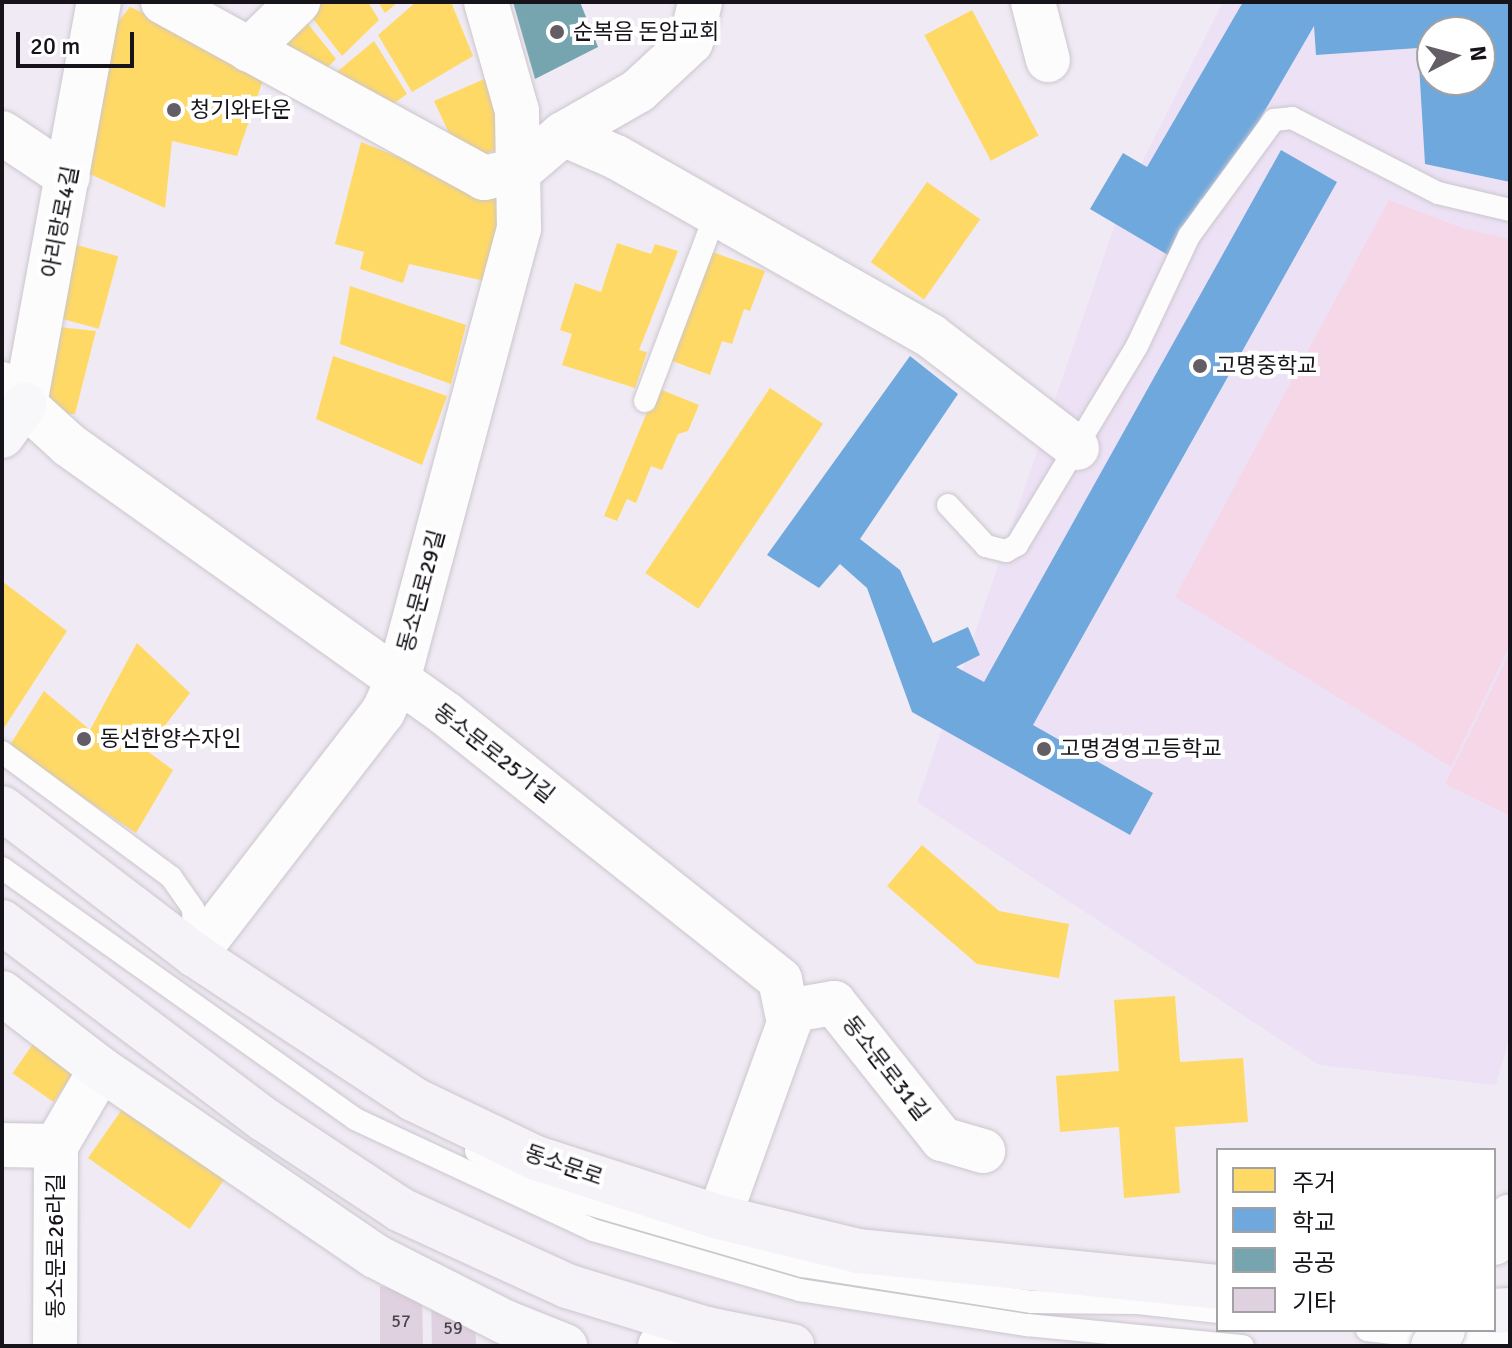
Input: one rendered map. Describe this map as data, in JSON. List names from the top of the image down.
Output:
{
  "streets": {
    "main road": ["동소문로"],
    "street": [
      "아리랑로4길",
      "동소문로29길",
      "동소문로25가길",
      "동소문로31길",
      "동소문로26라길"
    ]
  },
  "crossings": [
    ["아리랑로4길", "동소문로25가길"],
    ["동소문로29길", "동소문로25가길"],
    ["동소문로29길", "동소문로"],
    ["동소문로25가길", "동소문로31길"]
  ],
  "places": [
    "순복음 돈암교회",
    "청기와타운",
    "고명중학교",
    "동선한양수자인",
    "고명경영고등학교"
  ],
  "house_numbers": ["57", "59"],
  "legend": [
    "주거",
    "학교",
    "공공",
    "기타"
  ],
  "scale_bar": "20 m",
  "north": "right"
}
